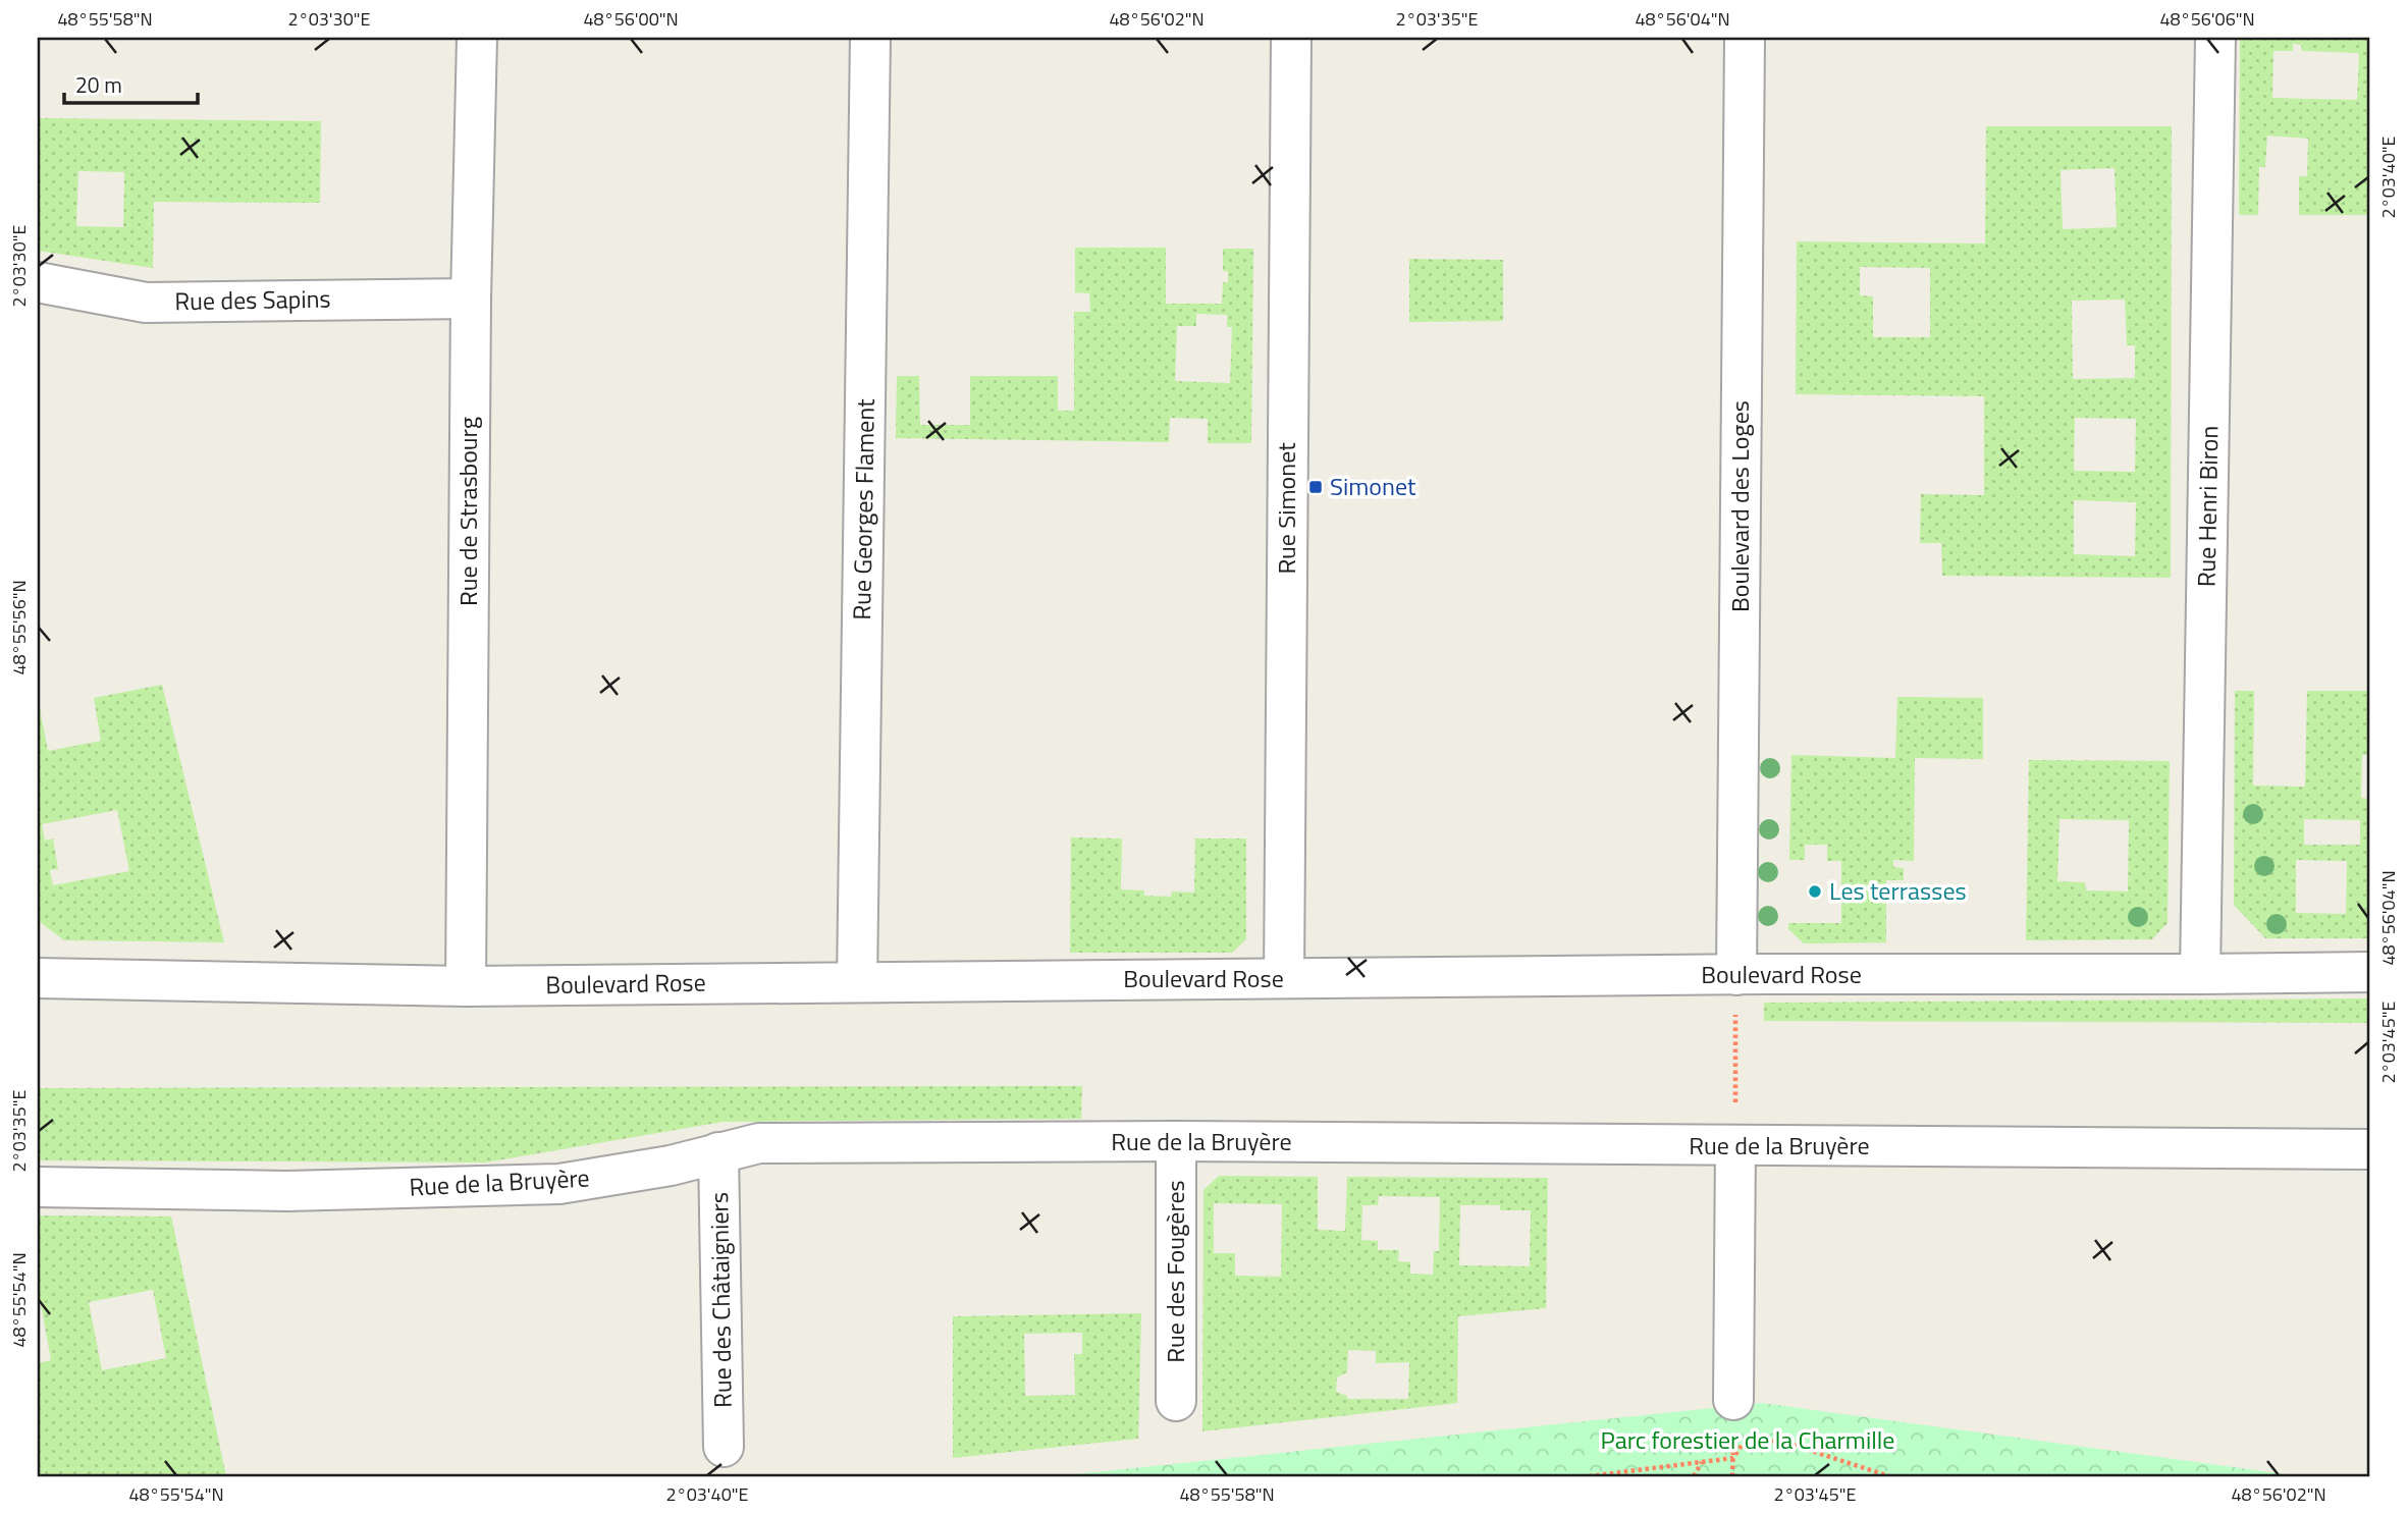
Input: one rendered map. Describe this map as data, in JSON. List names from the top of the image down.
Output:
{
  "streets": {
    "street": [
      "Rue des Sapins",
      "Boulevard des Loges",
      "Rue Henri Biron",
      "Rue Simonet",
      "Rue Georges Flament",
      "Rue de Strasbourg",
      "Boulevard Rose",
      "Rue de la Bruyère",
      "Rue des Fougères",
      "Rue des Châtaigniers"
    ]
  },
  "crossings": [
    ["Rue des Sapins", "Rue de Strasbourg"],
    ["Boulevard des Loges", "Boulevard Rose"],
    ["Rue Henri Biron", "Boulevard Rose"],
    ["Rue Simonet", "Boulevard Rose"],
    ["Rue Georges Flament", "Boulevard Rose"],
    ["Rue de Strasbourg", "Boulevard Rose"],
    ["Rue de la Bruyère", "Rue des Fougères"],
    ["Rue de la Bruyère", "Rue des Châtaigniers"]
  ],
  "parks": ["Parc forestier de la Charmille"],
  "places": {
    "transit": ["Simonet"],
    "other": ["Les terrasses"]
  },
  "scale_bar": "20 m",
  "coordinates": [
    "48°55'58\"N",
    "2°03'30\"E",
    "48°56'00\"N",
    "48°56'02\"N",
    "2°03'35\"E",
    "48°56'04\"N",
    "48°56'06\"N",
    "2°03'40\"E",
    "48°55'56\"N",
    "2°03'45\"E",
    "48°55'54\"N"
  ]
}
